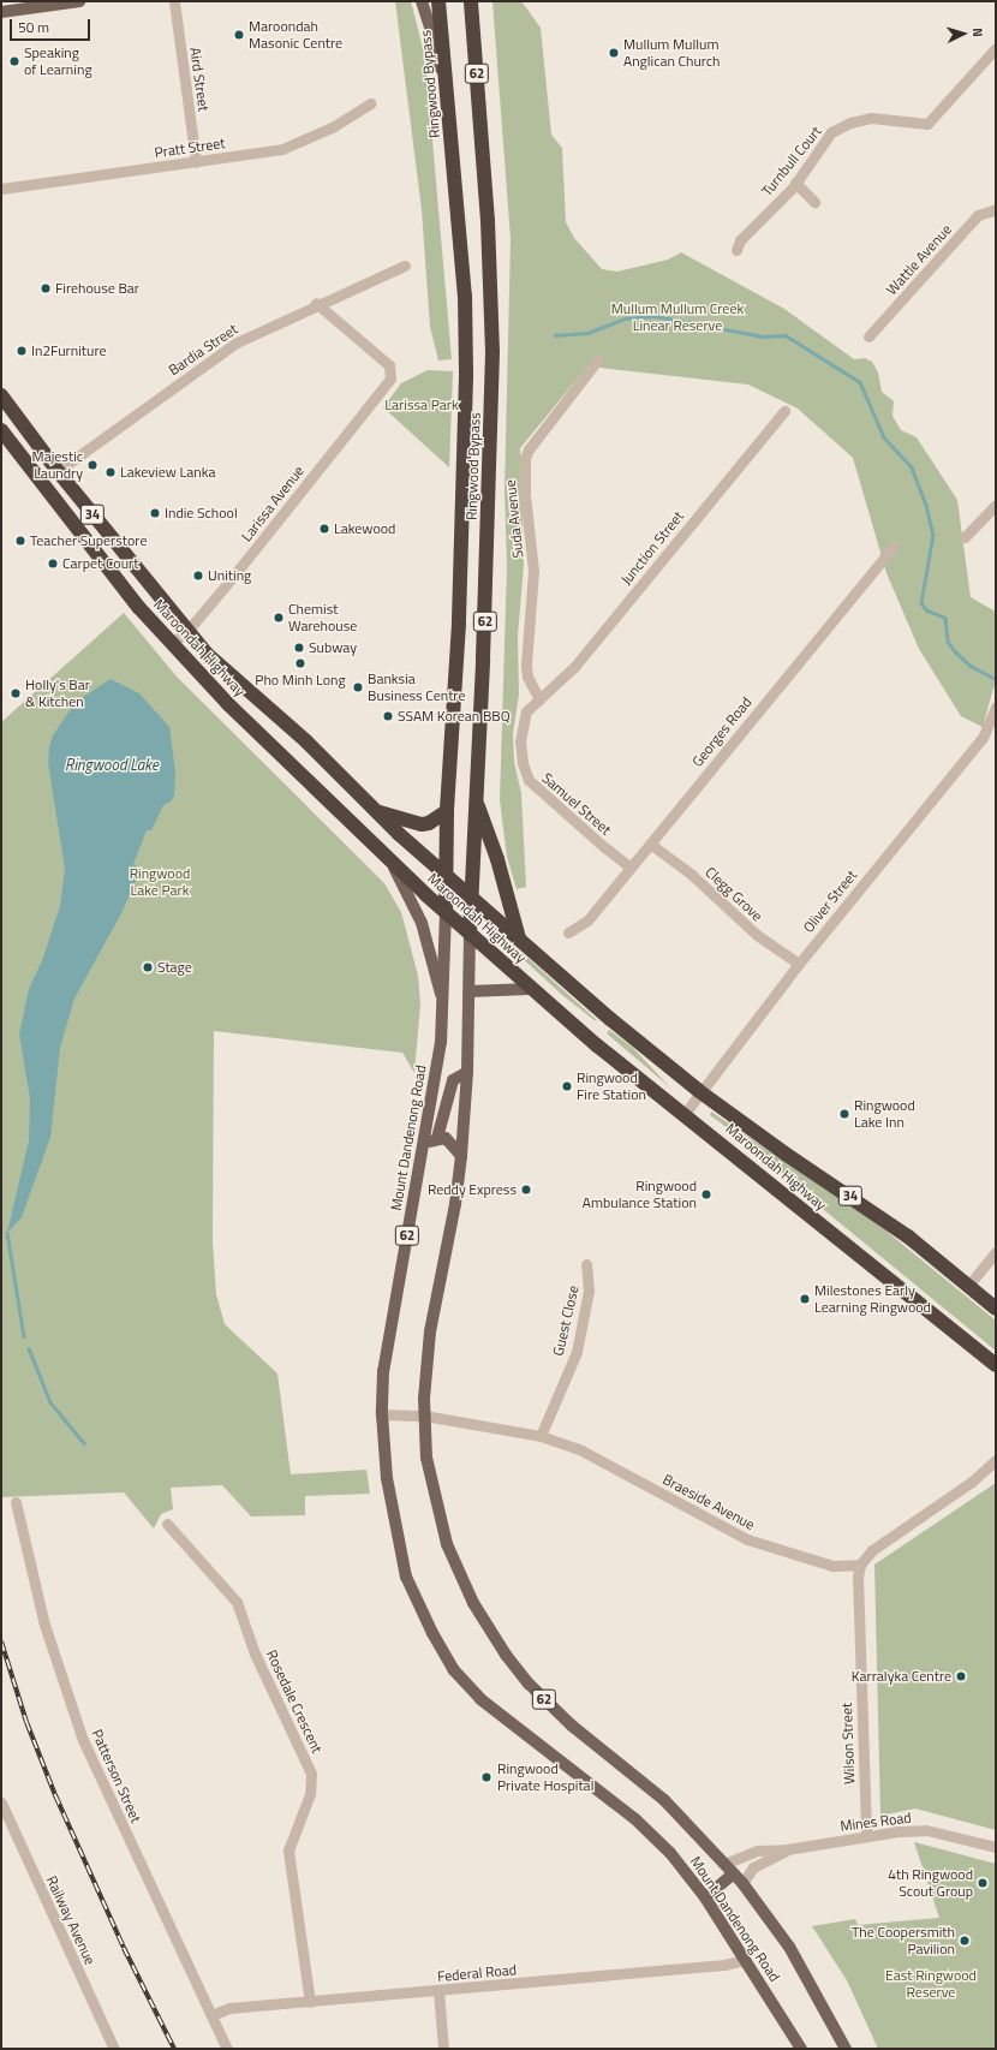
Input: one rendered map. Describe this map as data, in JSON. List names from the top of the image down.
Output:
{
  "streets": {
    "highway": [
      "62",
      "Ringwood Bypass",
      "34",
      "Maroondah Highway"
    ],
    "main road": ["Mount Dandenong Road"],
    "street": [
      "Aird Street",
      "Pratt Street",
      "Turnbull Court",
      "Wattle Avenue",
      "Bardia Street",
      "Larissa Avenue",
      "Suda Avenue",
      "Junction Street",
      "Georges Road",
      "Samuel Street",
      "Clegg Grove",
      "Oliver Street",
      "Guest Close",
      "Braeside Avenue",
      "Rosedale Crescent",
      "Wilson Street",
      "Patterson Street",
      "Mines Road",
      "Railway Avenue",
      "Federal Road"
    ]
  },
  "crossings": [
    ["Aird Street", "Pratt Street"],
    ["Ringwood Bypass", "Maroondah Highway"],
    ["Ringwood Bypass", "Mount Dandenong Road"],
    ["Bardia Street", "Larissa Avenue"],
    ["Bardia Street", "Maroondah Highway"],
    ["Larissa Avenue", "Maroondah Highway"],
    ["Suda Avenue", "Junction Street"],
    ["Suda Avenue", "Samuel Street"],
    ["Junction Street", "Samuel Street"],
    ["Maroondah Highway", "Oliver Street"],
    ["Maroondah Highway", "Mount Dandenong Road"],
    ["Georges Road", "Samuel Street"],
    ["Georges Road", "Clegg Grove"],
    ["Clegg Grove", "Oliver Street"],
    ["Mount Dandenong Road", "Braeside Avenue"],
    ["Mount Dandenong Road", "Mines Road"],
    ["Mount Dandenong Road", "Federal Road"],
    ["Guest Close", "Braeside Avenue"],
    ["Braeside Avenue", "Wilson Street"],
    ["Rosedale Crescent", "Federal Road"],
    ["Wilson Street", "Mines Road"],
    ["Patterson Street", "Federal Road"]
  ],
  "water": ["Ringwood Lake"],
  "parks": [
    "Mullum Mullum Creek Linear Reserve",
    "Larissa Park",
    "Ringwood Lake Park",
    "East Ringwood Reserve"
  ],
  "places": [
    "Maroondah Masonic Centre",
    "Mullum Mullum Anglican Church",
    "Speaking of Learning",
    "Firehouse Bar",
    "In2Furniture",
    "Majestic Laundry",
    "Lakeview Lanka",
    "Indie School",
    "Lakewood",
    "Teacher Superstore",
    "Carpet Court",
    "Uniting",
    "Chemist Warehouse",
    "Subway",
    "Pho Minh Long",
    "Banksia Business Centre",
    "Holly's Bar & Kitchen",
    "SSAM Korean BBQ",
    "Stage",
    "Ringwood Fire Station",
    "Ringwood Lake Inn",
    "Reddy Express",
    "Ringwood Ambulance Station",
    "Milestones Early Learning Ringwood",
    "Karralyka Centre",
    "Ringwood Private Hospital",
    "4th Ringwood Scout Group",
    "The Coopersmith Pavilion"
  ],
  "scale_bar": "50 m",
  "north": "right"
}
